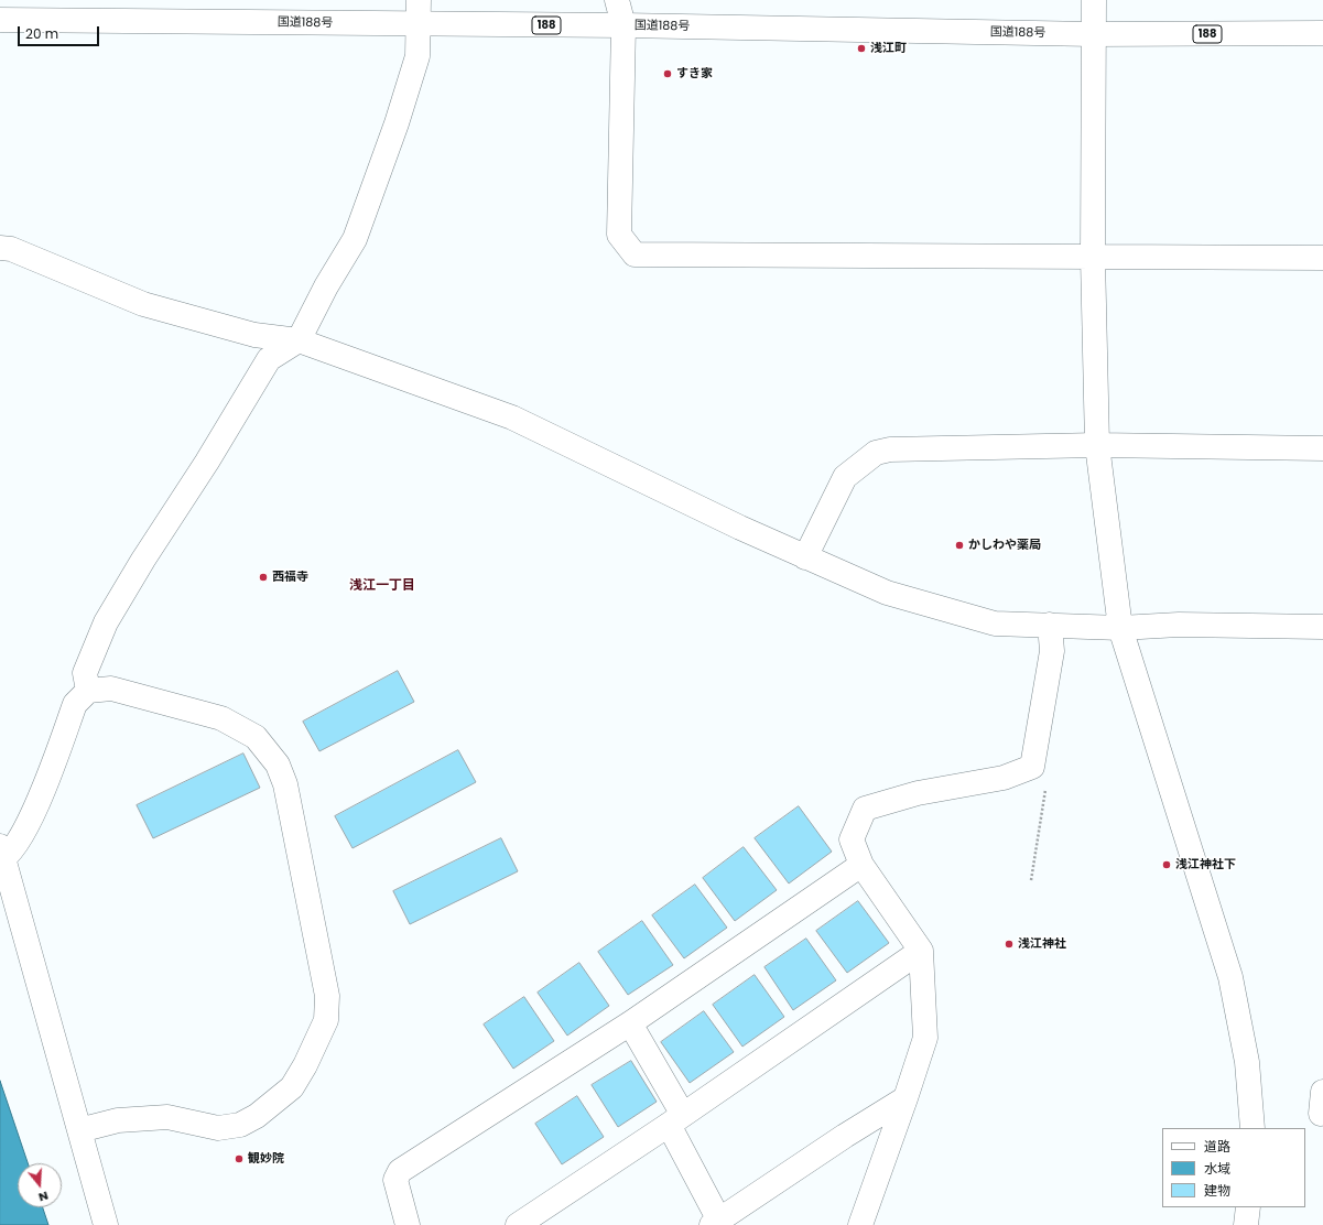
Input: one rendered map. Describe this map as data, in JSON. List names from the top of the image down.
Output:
{
  "streets": {
    "main road": ["国道188号", "188"]
  },
  "districts": ["浅江一丁目"],
  "places": [
    "浅江町",
    "すき家",
    "かしわや薬局",
    "西福寺",
    "浅江神社下",
    "浅江神社",
    "観妙院"
  ],
  "legend": ["道路", "水域", "建物"],
  "scale_bar": "20 m",
  "north": "bottom"
}
